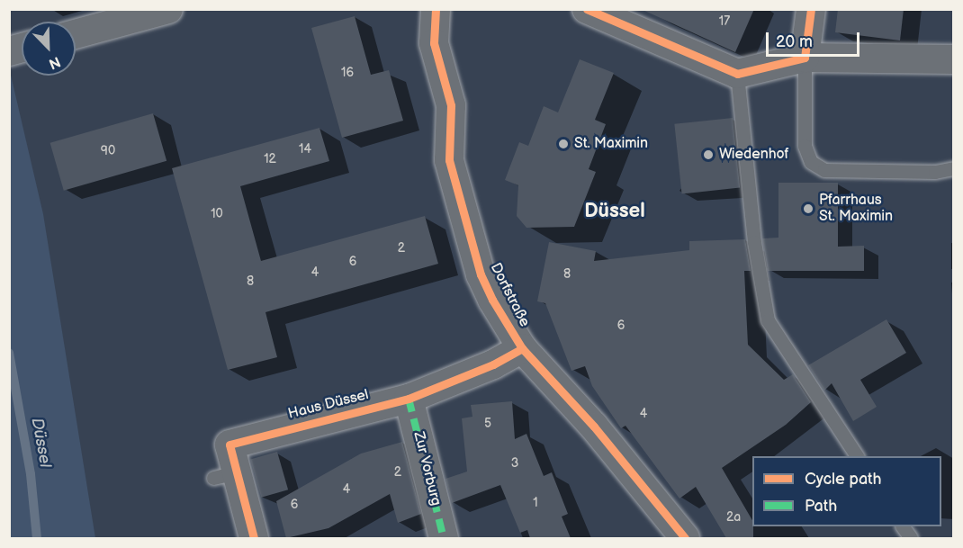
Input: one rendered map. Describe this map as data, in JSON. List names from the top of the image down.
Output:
{
  "streets": {
    "street": ["Dorfstraße", "Haus Düssel", "Zur Vorburg"]
  },
  "crossings": [
    ["Dorfstraße", "Haus Düssel"],
    ["Haus Düssel", "Zur Vorburg"]
  ],
  "districts": ["Düssel"],
  "water": ["Düssel"],
  "places": ["St. Maximin", "Wiedenhof", "Pfarrhaus St. Maximin"],
  "house_numbers": [
    "17",
    "16",
    "14",
    "90",
    "12",
    "10",
    "2",
    "6",
    "4",
    "8",
    "8",
    "6",
    "4",
    "5",
    "3",
    "2",
    "4",
    "1",
    "6",
    "2a"
  ],
  "legend": ["Cycle path", "Path"],
  "scale_bar": "20 m",
  "north": "bottom right"
}
